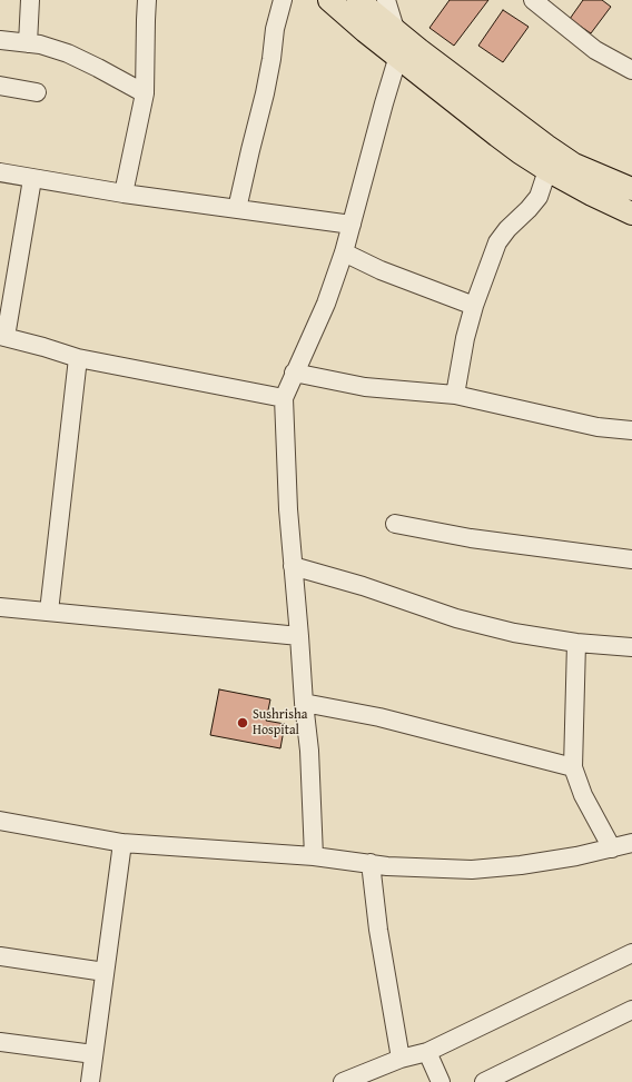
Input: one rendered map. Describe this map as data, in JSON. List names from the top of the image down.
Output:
{
  "places": ["Sushrisha Hospital"]
}
